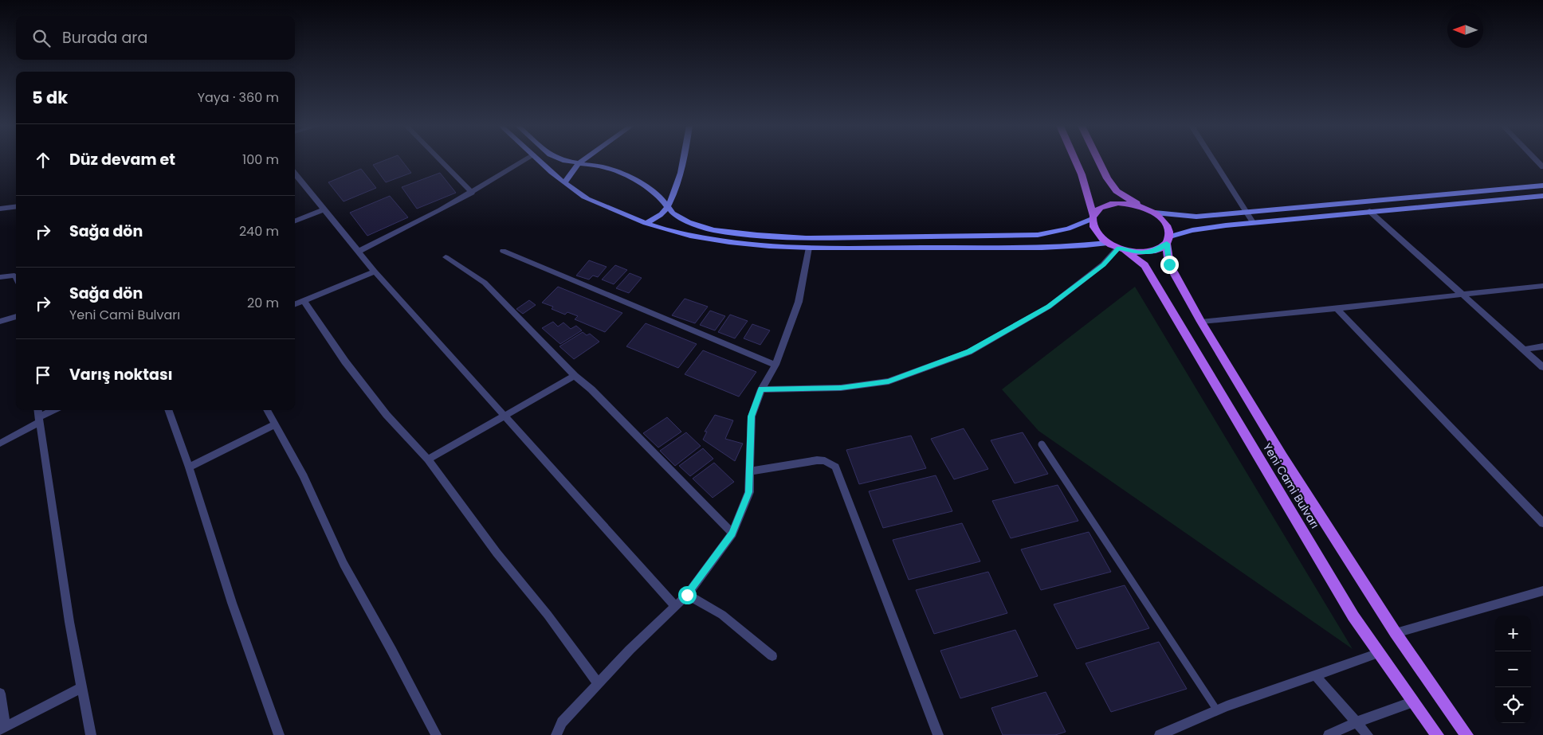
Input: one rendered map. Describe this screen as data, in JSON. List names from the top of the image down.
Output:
{
  "streets": {
    "main road": ["Yeni Cami Bulvarı"]
  },
  "north": "left",
  "page": {
    "search": "Burada ara",
    "heading": ["5 dk", "Yaya · 360 m"],
    "list": [
      ["Düz devam et", "100 m"],
      ["Sağa dön", "240 m"],
      ["Sağa dön", "Yeni Cami Bulvarı", "20 m"],
      "Varış noktası"
    ],
    "map_buttons": ["+", "−"]
  }
}
